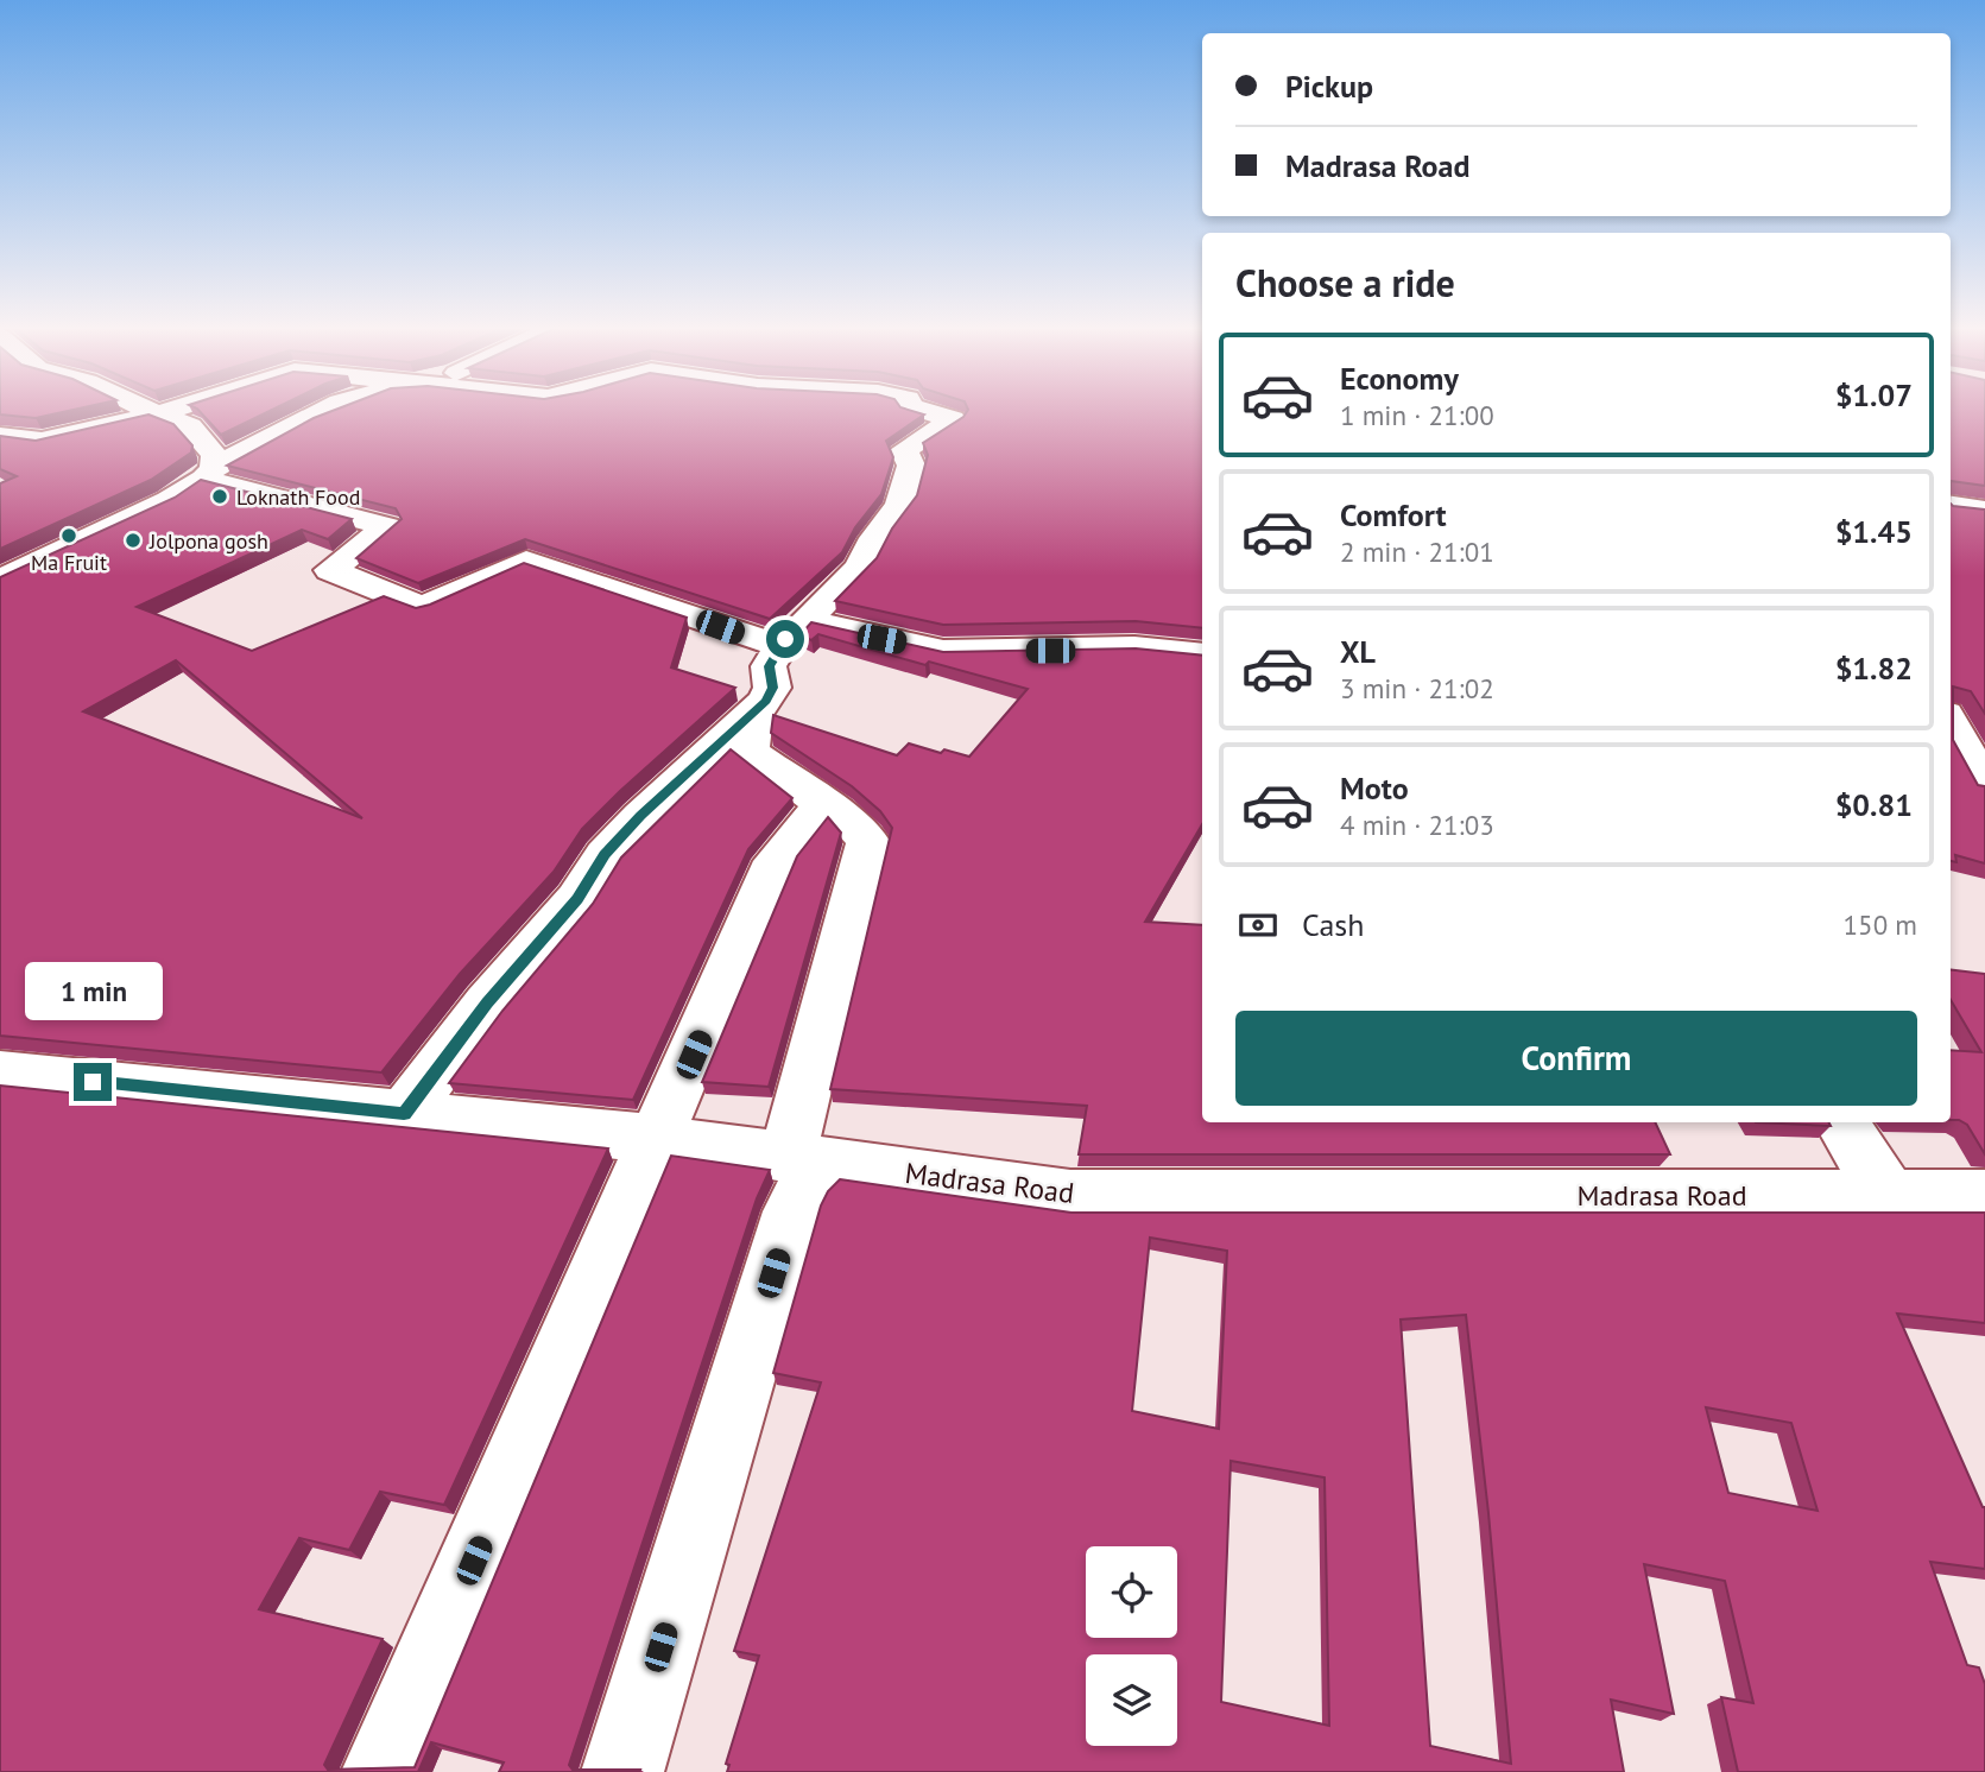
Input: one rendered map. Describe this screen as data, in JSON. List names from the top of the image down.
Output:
{
  "streets": {
    "street": ["Madrasa Road"]
  },
  "places": ["Loknath Food", "Ma Fruit", "Jolpona gosh"],
  "page": {
    "banner": ["Pickup", "Madrasa Road"],
    "heading": "Choose a ride",
    "list": [
      {
        "name": "Economy",
        "note": "1 min · 21:00",
        "value": "$1.07"
      },
      {
        "name": "Comfort",
        "note": "2 min · 21:01",
        "value": "$1.45"
      },
      {
        "name": "XL",
        "note": "3 min · 21:02",
        "value": "$1.82"
      },
      {
        "name": "Moto",
        "note": "4 min · 21:03",
        "value": "$0.81"
      }
    ],
    "pay": ["Cash", "150 m"],
    "bubble": "1 min",
    "buttons": "Confirm"
  }
}
